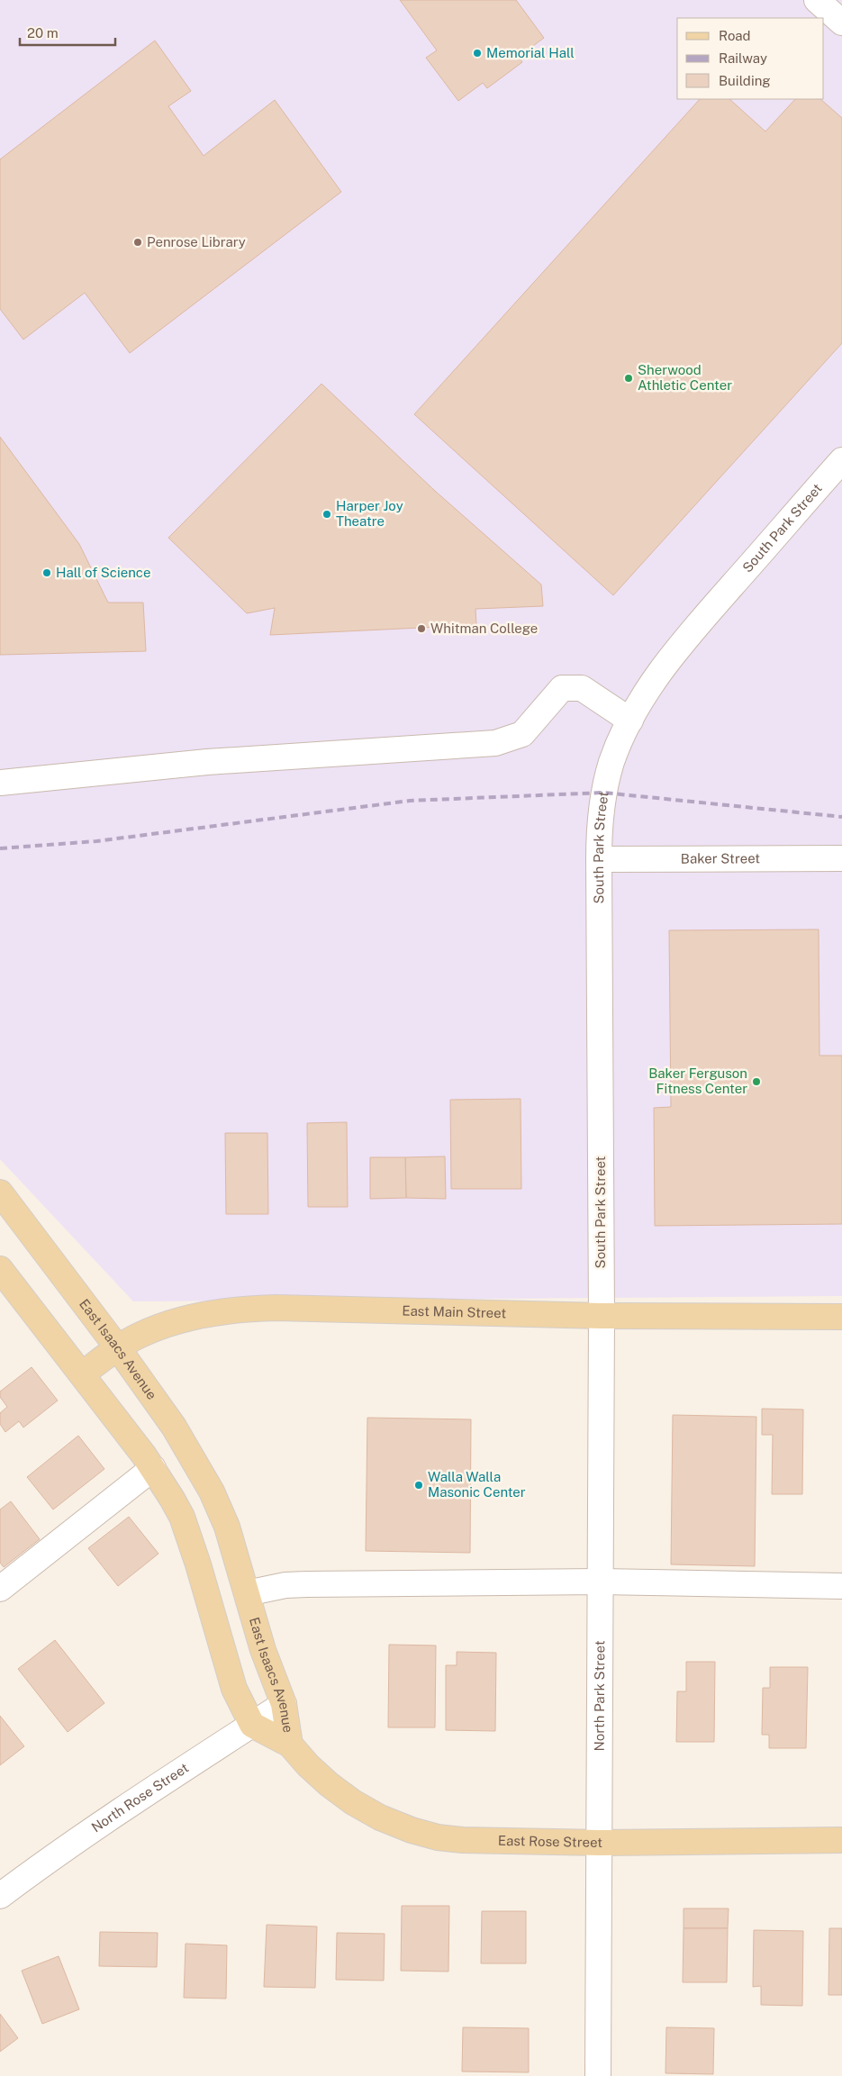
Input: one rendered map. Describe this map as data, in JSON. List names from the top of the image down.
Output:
{
  "streets": {
    "main road": ["East Main Street", "East Isaacs Avenue", "East Rose Street"],
    "street": [
      "South Park Street",
      "Baker Street",
      "North Park Street",
      "North Rose Street"
    ]
  },
  "crossings": [
    ["South Park Street", "Baker Street"],
    ["South Park Street", "East Main Street"],
    ["South Park Street", "North Park Street"],
    ["East Main Street", "East Isaacs Avenue"],
    ["East Main Street", "North Park Street"],
    ["East Isaacs Avenue", "North Rose Street"],
    ["East Isaacs Avenue", "East Rose Street"],
    ["North Park Street", "East Rose Street"]
  ],
  "places": [
    "Memorial Hall",
    "Penrose Library",
    "Sherwood Athletic Center",
    "Harper Joy Theatre",
    "Hall of Science",
    "Whitman College",
    "Baker Ferguson Fitness Center",
    "Walla Walla Masonic Center"
  ],
  "legend": ["Road", "Railway", "Building"],
  "scale_bar": "20 m"
}
